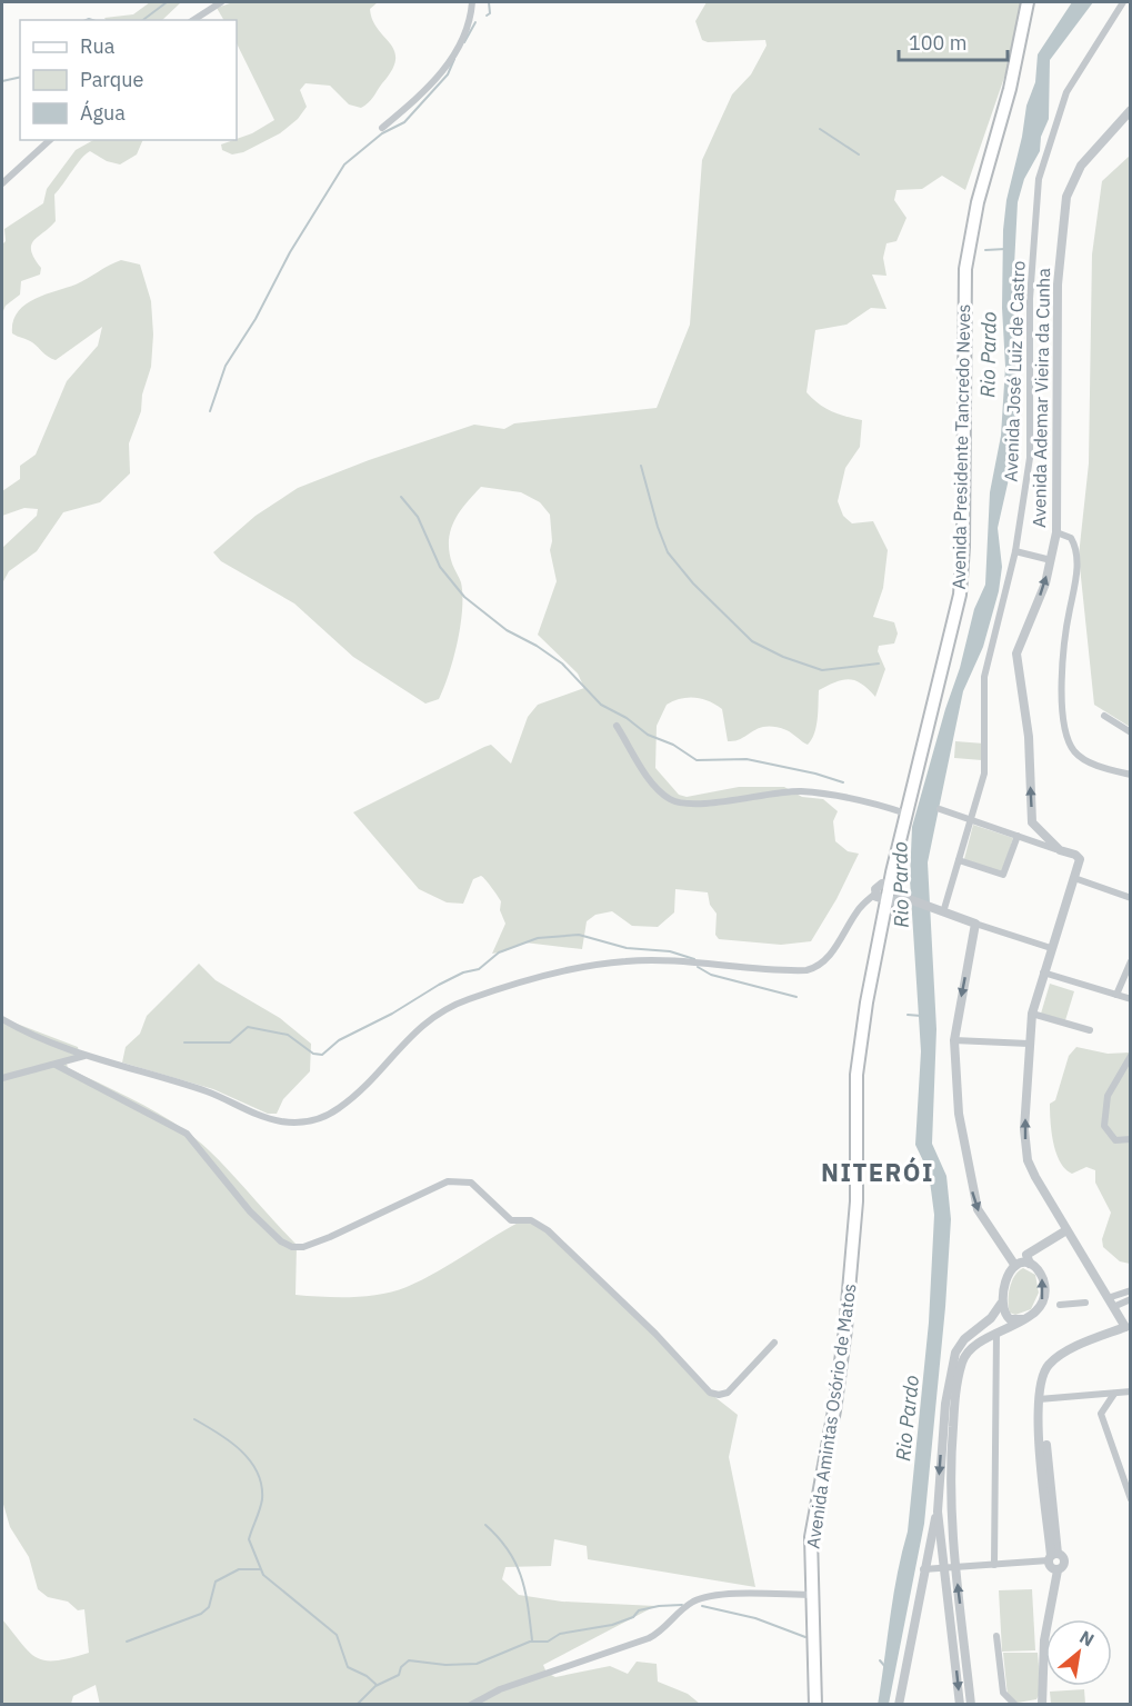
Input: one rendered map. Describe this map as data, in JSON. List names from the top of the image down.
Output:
{
  "streets": {
    "main road": ["Avenida Presidente Tancredo Neves", "Avenida Amintas Osório de Matos"],
    "street": ["Avenida José Luiz de Castro", "Avenida Ademar Vieira da Cunha"]
  },
  "one_way": ["Avenida Ademar Vieira da Cunha"],
  "districts": ["NITERÓI"],
  "water": ["Rio Pardo"],
  "legend": ["Rua", "Parque", "Água"],
  "scale_bar": "100 m",
  "north": "top right"
}
